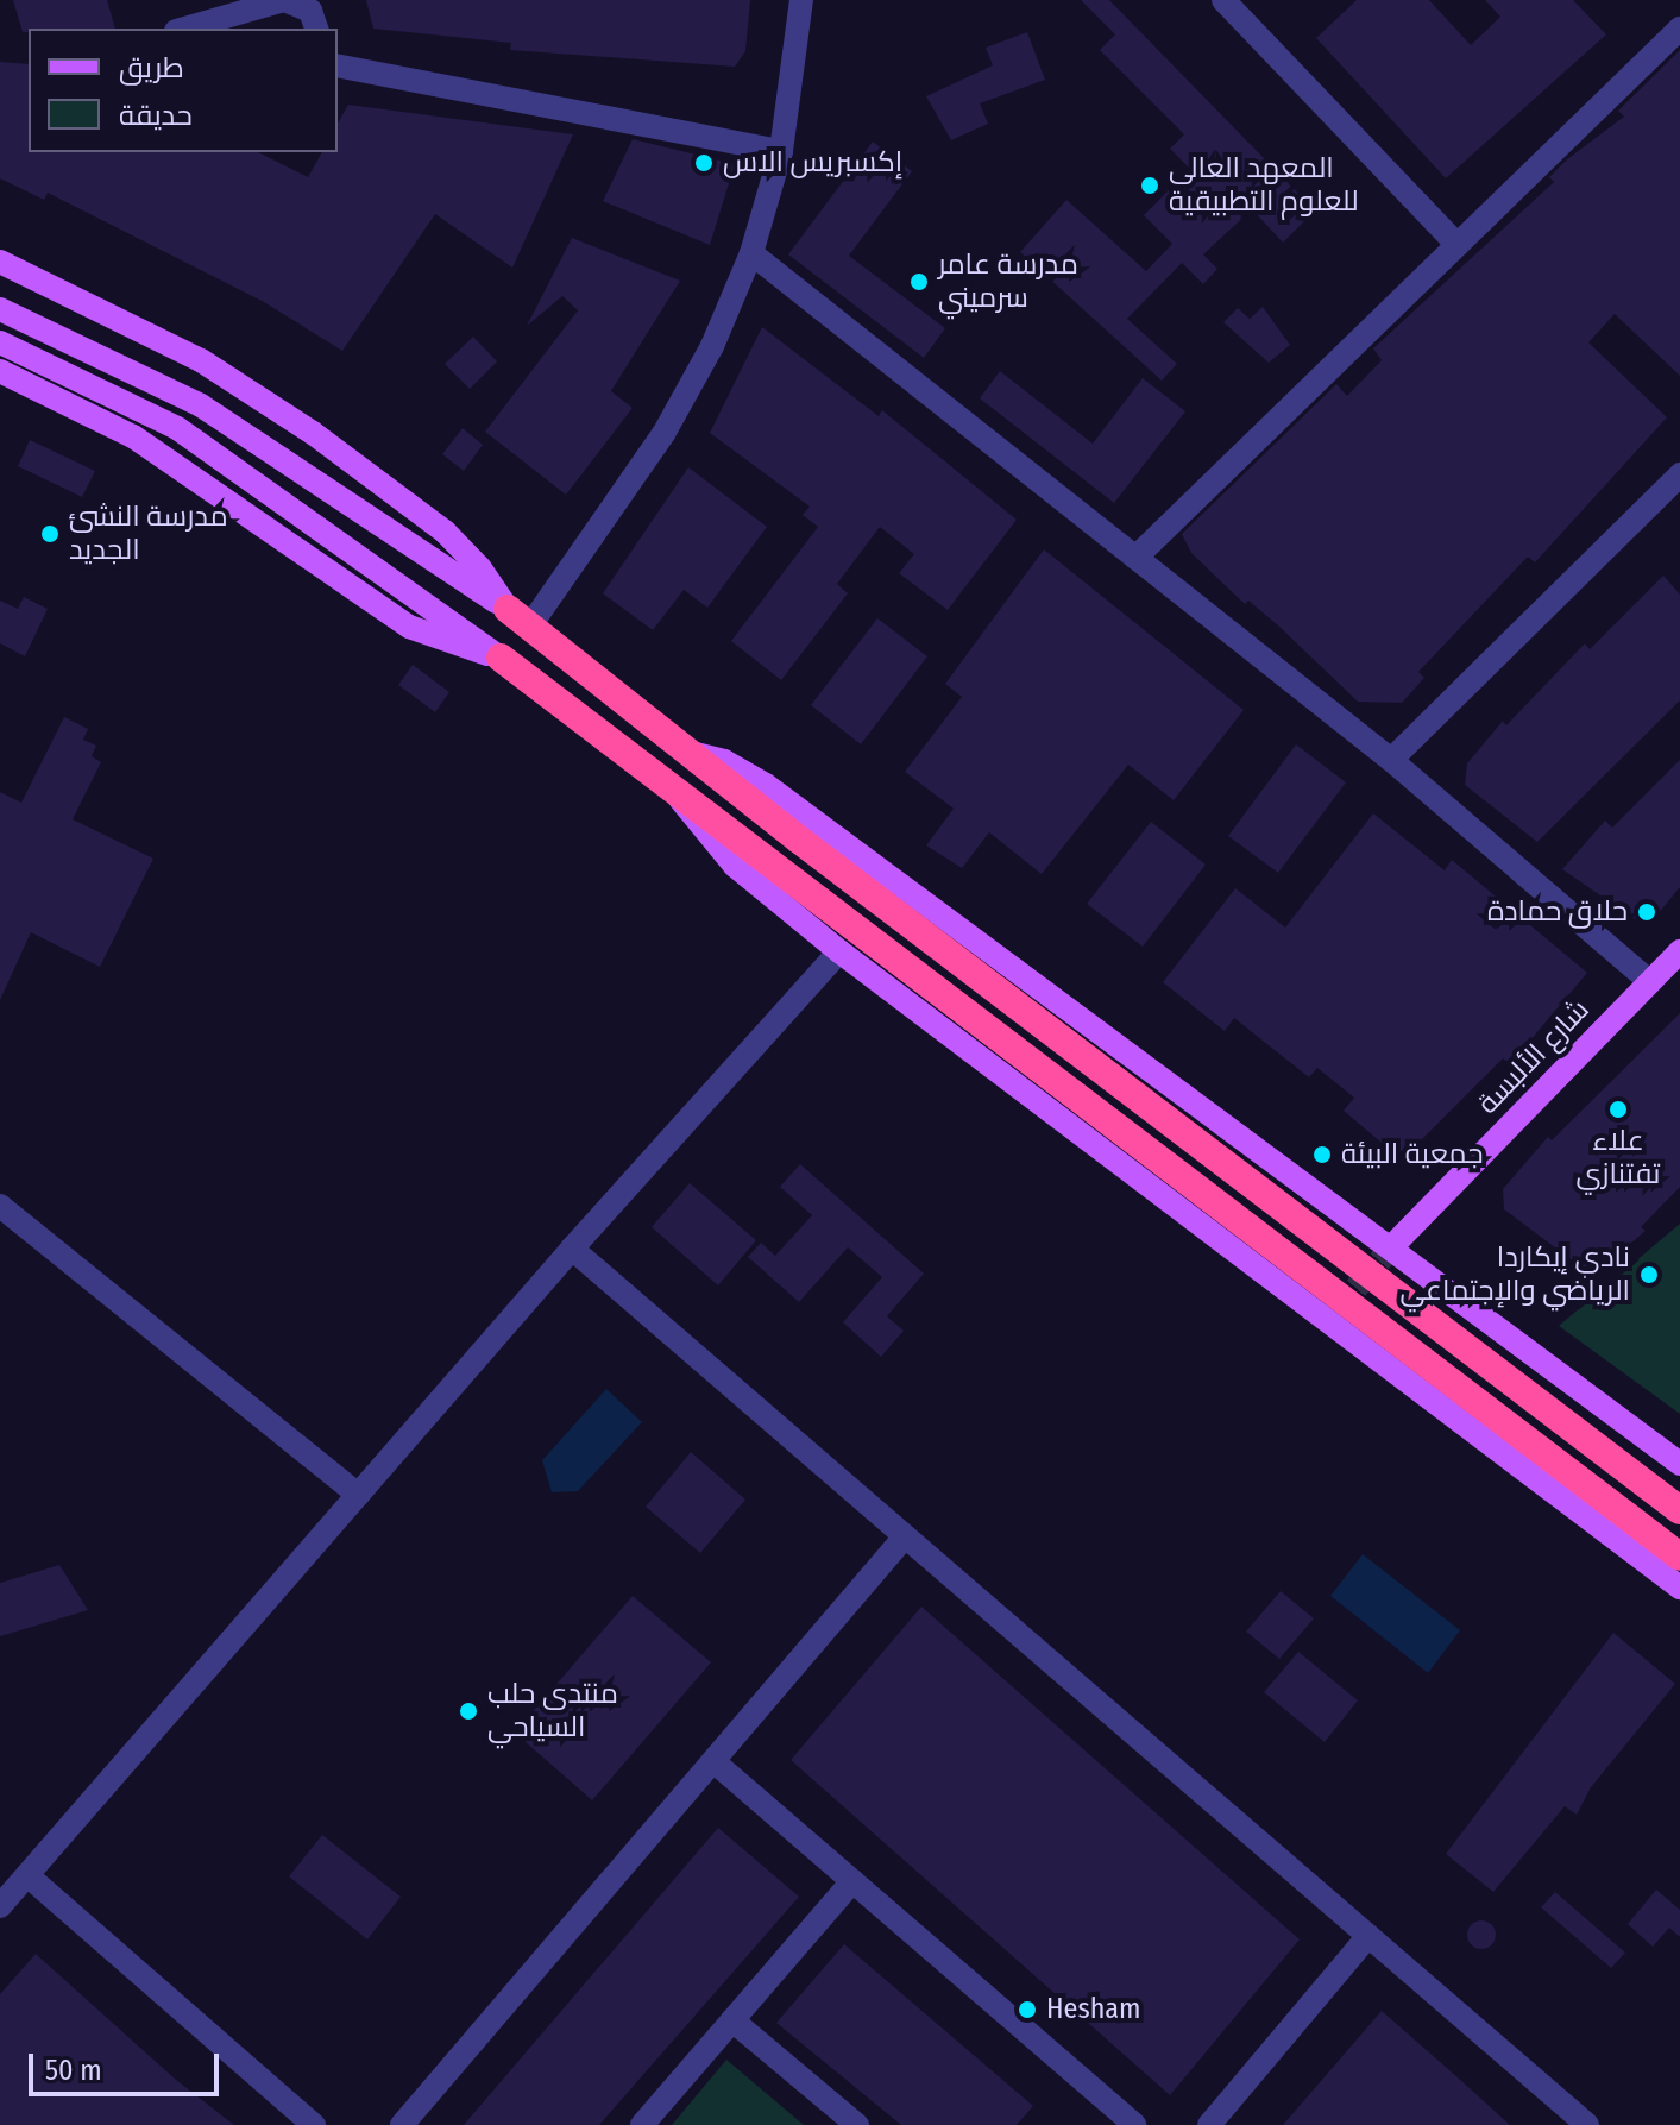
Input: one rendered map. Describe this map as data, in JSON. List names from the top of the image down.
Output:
{
  "streets": {
    "main road": ["شارع الألبسة"]
  },
  "places": [
    "إكسبريس الاس",
    "المعهد العالي للعلوم التطبيقية",
    "مدرسة عامر سرميني",
    "مدرسة النشئ الجديد",
    "حلاق حمادة",
    "علاء تفتنازي",
    "جمعية البيئة",
    "نادي إيكاردا الرياضي والإجتماعي",
    "منتدى حلب السياحي",
    "Hesham"
  ],
  "legend": ["طريق", "حديقة"],
  "scale_bar": "50 m"
}
